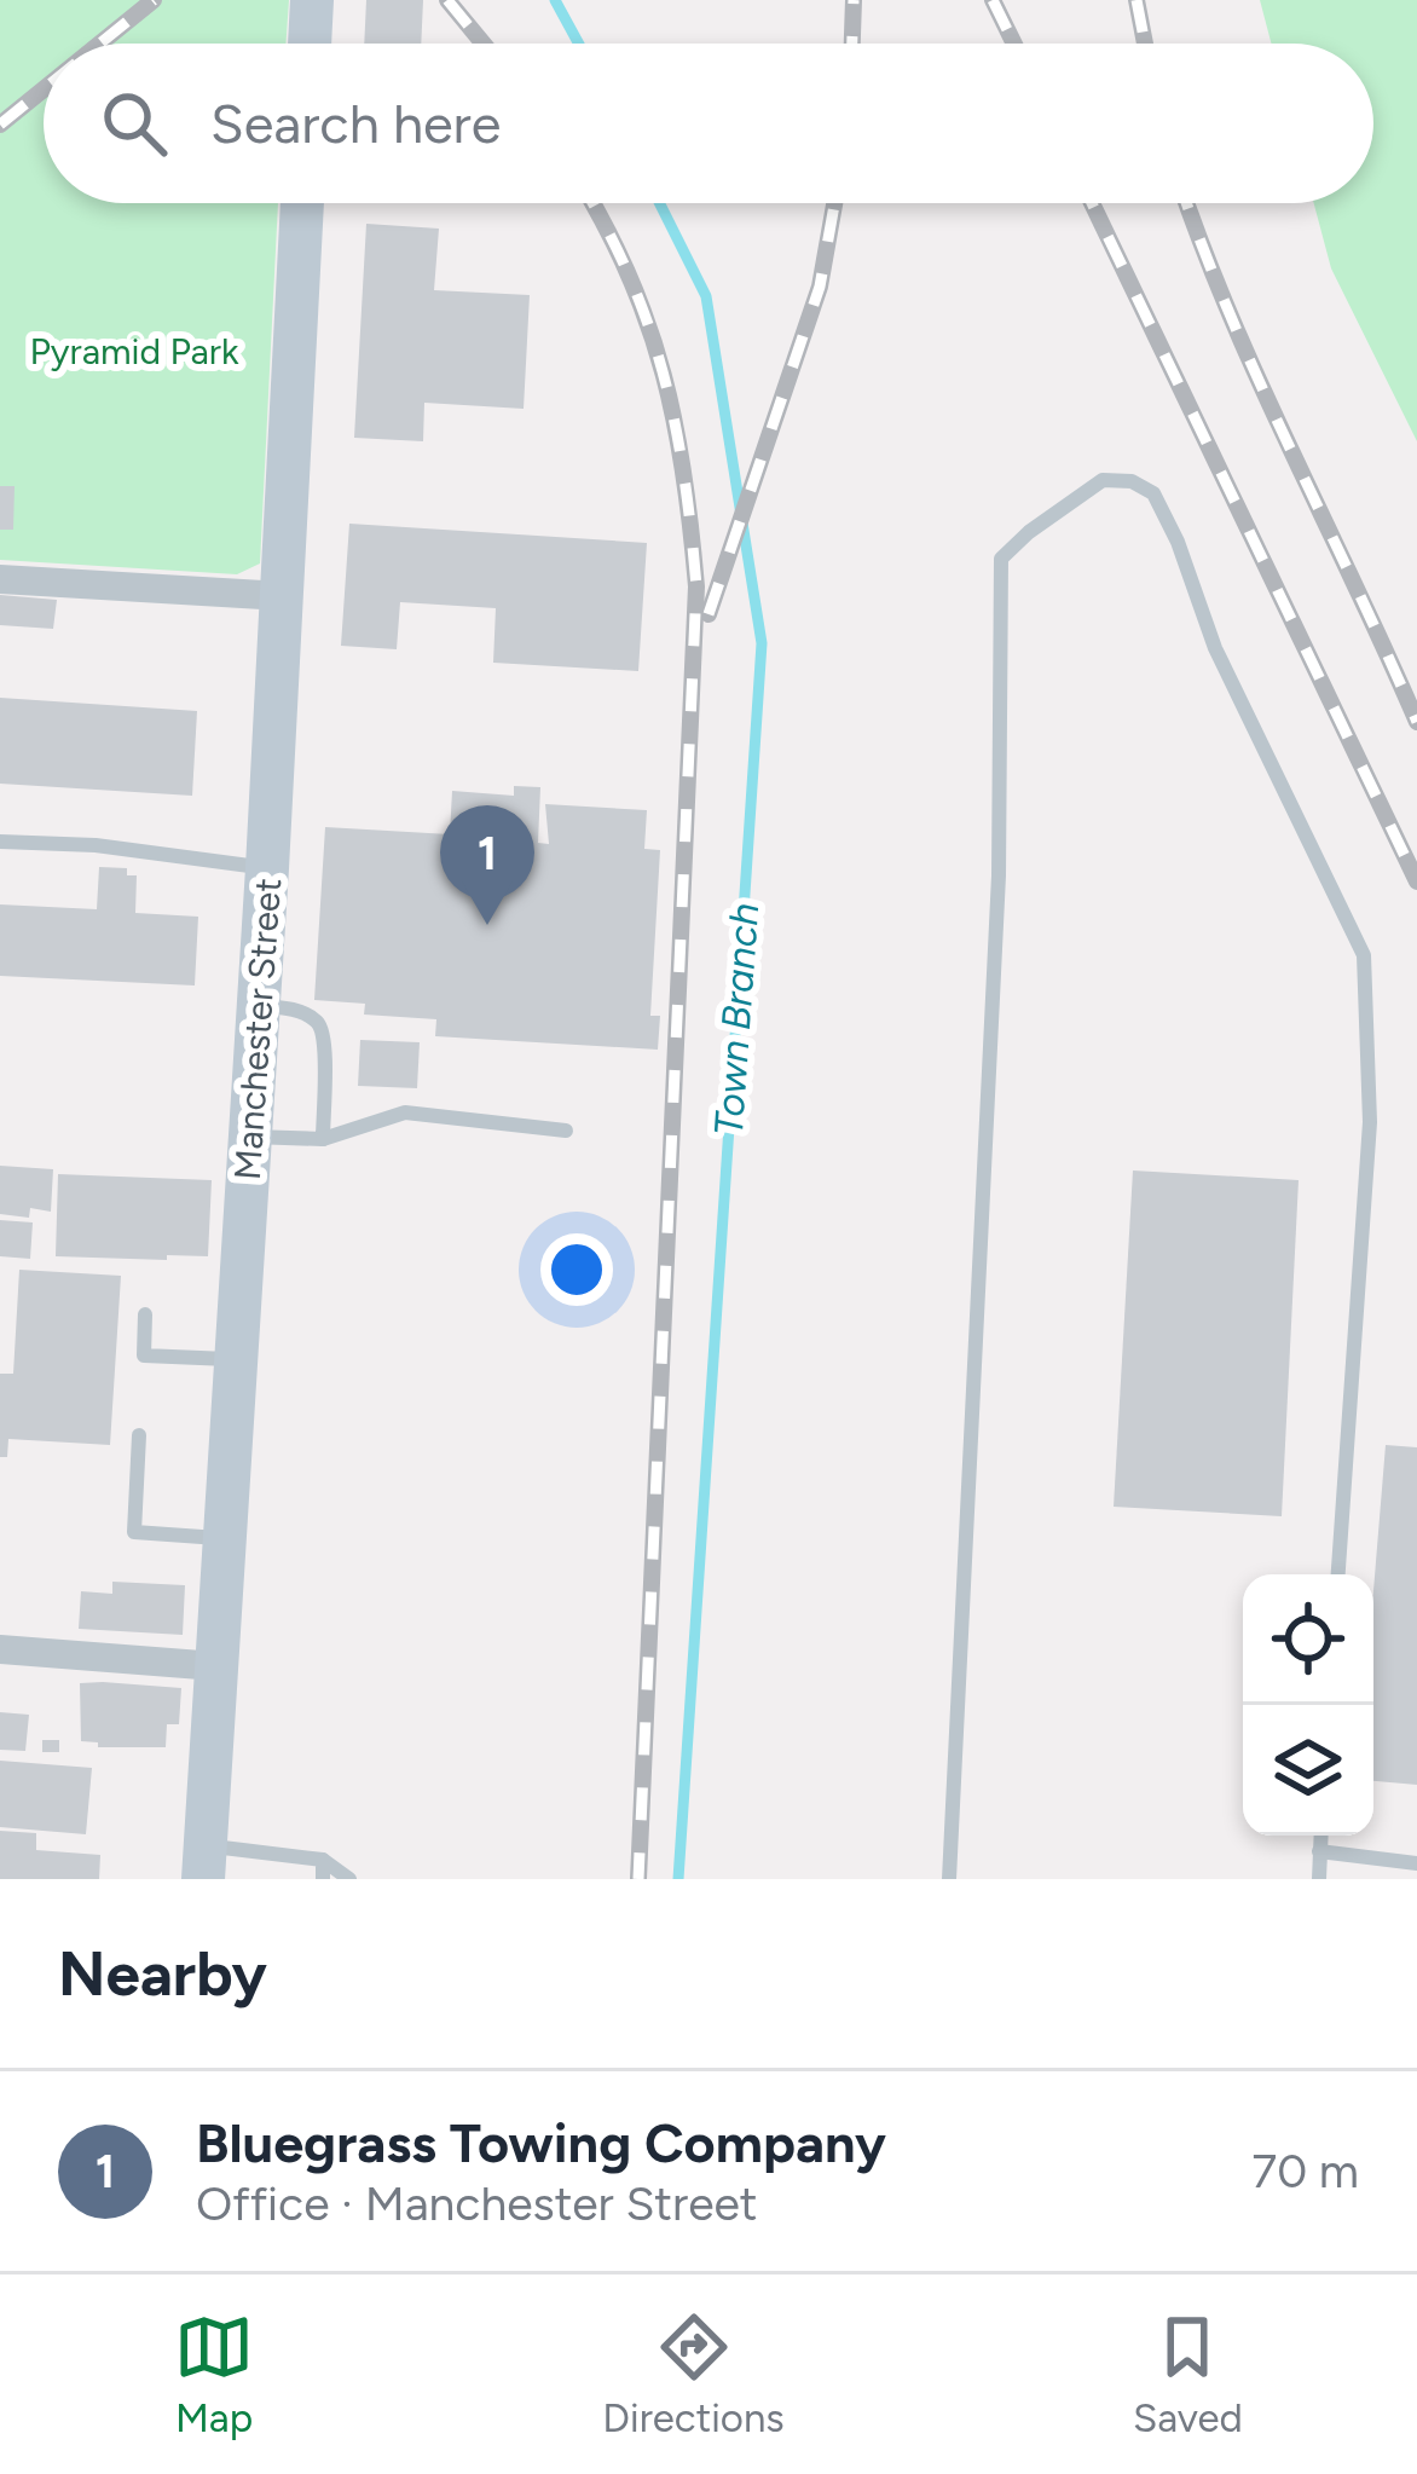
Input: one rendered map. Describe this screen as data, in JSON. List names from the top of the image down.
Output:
{
  "streets": {
    "main road": ["Manchester Street"]
  },
  "water": ["Town Branch"],
  "parks": ["Pyramid Park"],
  "page": {
    "search": "Search here",
    "pins": "1",
    "heading": "Nearby",
    "list": [
      {
        "mark": "1",
        "name": "Bluegrass Towing Company",
        "note": "Office · Manchester Street",
        "value": "70 m"
      }
    ],
    "nav": ["Map", "Directions", "Saved"]
  }
}
